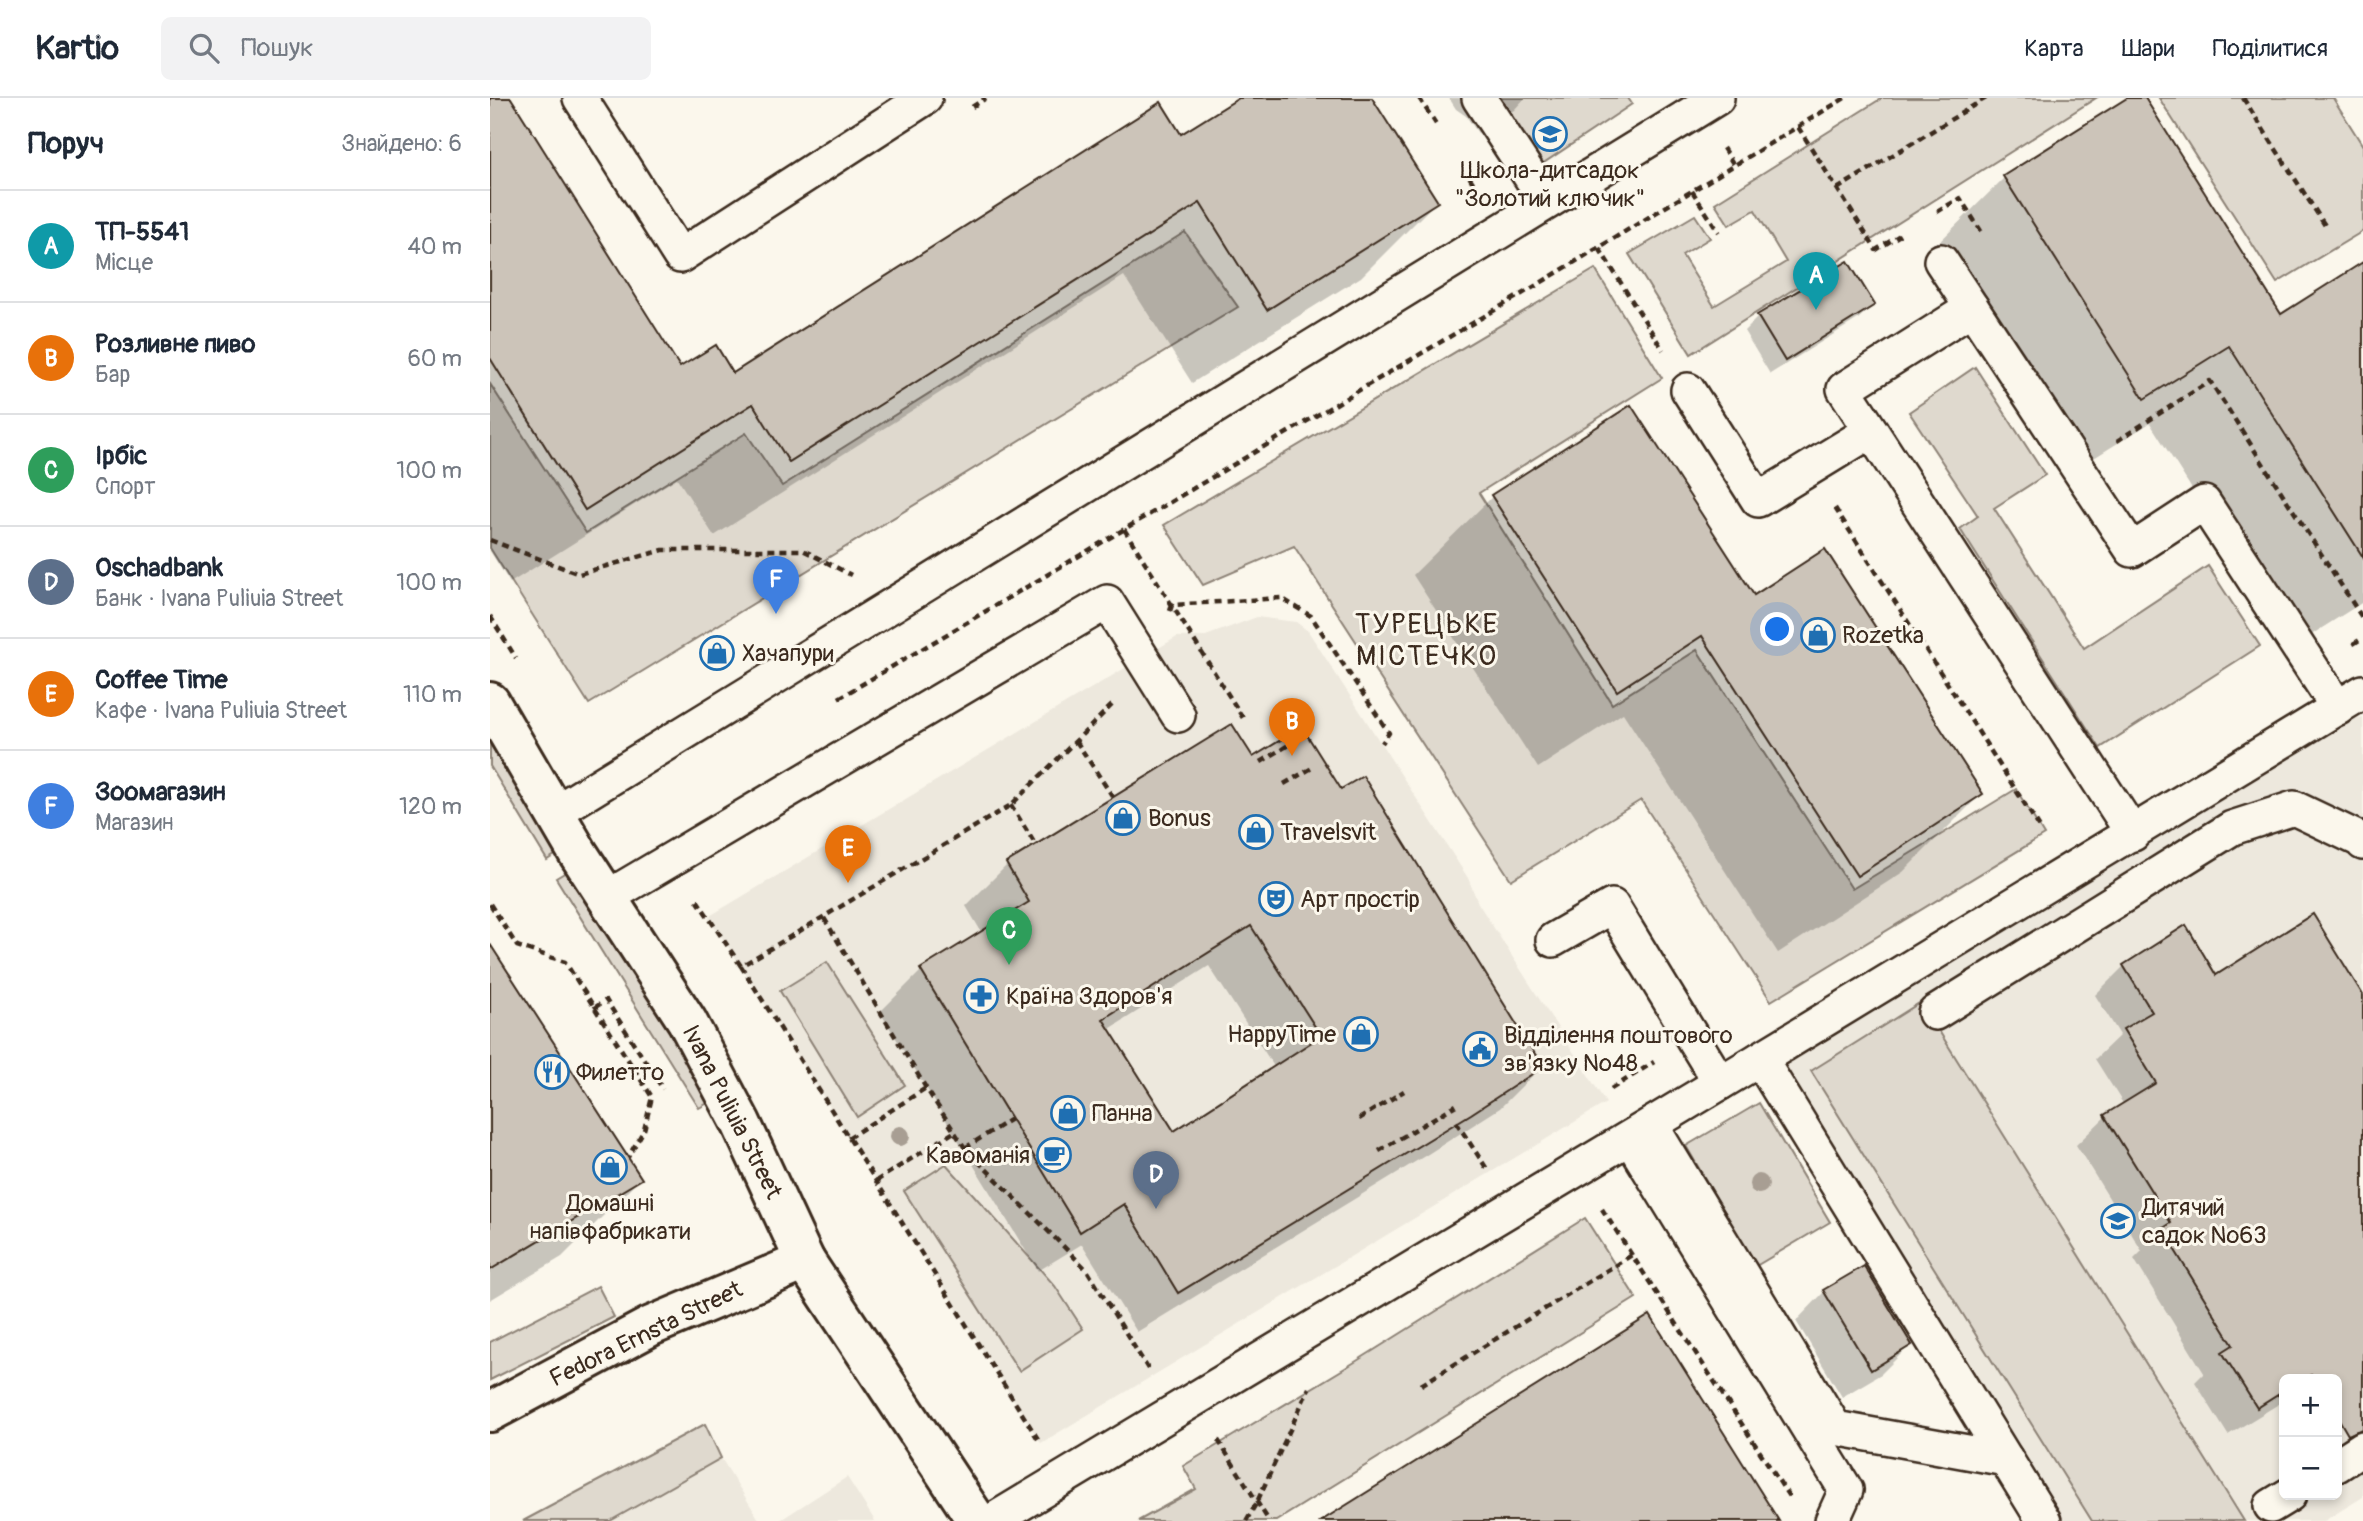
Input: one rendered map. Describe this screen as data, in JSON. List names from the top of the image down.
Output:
{
  "streets": {
    "street": ["Ivana Puliuia Street", "Fedora Ernsta Street"]
  },
  "crossings": [
    ["Ivana Puliuia Street", "Fedora Ernsta Street"]
  ],
  "districts": ["ТУРЕЦЬКЕ МІСТЕЧКО"],
  "places": {
    "school or university": ["Школа-дитсадок \"Золотий ключик\"", "Дитячий садок №63"],
    "shop": [
      "Rozetka",
      "Хачапури",
      "Bonus",
      "Travelsvit",
      "HappyTime",
      "Панна",
      "Домашні напівфабрикати"
    ],
    "theatre": ["Арт простір"],
    "pharmacy": ["Країна Здоров'я"],
    "public building": ["Відділення поштового зв'язку №48"],
    "restaurant": ["Филетто"],
    "cafe": ["Кавоманія"]
  },
  "page": {
    "header": "Kartio",
    "search": "Пошук",
    "nav": ["Карта", "Шари", "Поділитися"],
    "heading": ["Поруч", "Знайдено: 6"],
    "list": [
      {
        "mark": "A",
        "name": "ТП-5541",
        "note": "Місце",
        "value": "40 m"
      },
      {
        "mark": "B",
        "name": "Розливне пиво",
        "note": "Бар",
        "value": "60 m"
      },
      {
        "mark": "C",
        "name": "Ірбіс",
        "note": "Спорт",
        "value": "100 m"
      },
      {
        "mark": "D",
        "name": "Oschadbank",
        "note": "Банк · Ivana Puliuia Street",
        "value": "100 m"
      },
      {
        "mark": "E",
        "name": "Coffee Time",
        "note": "Кафе · Ivana Puliuia Street",
        "value": "110 m"
      },
      {
        "mark": "F",
        "name": "Зоомагазин",
        "note": "Магазин",
        "value": "120 m"
      }
    ],
    "pins": [
      "A",
      "F",
      "B",
      "E",
      "C",
      "D"
    ],
    "map_buttons": ["+", "−"]
  }
}
